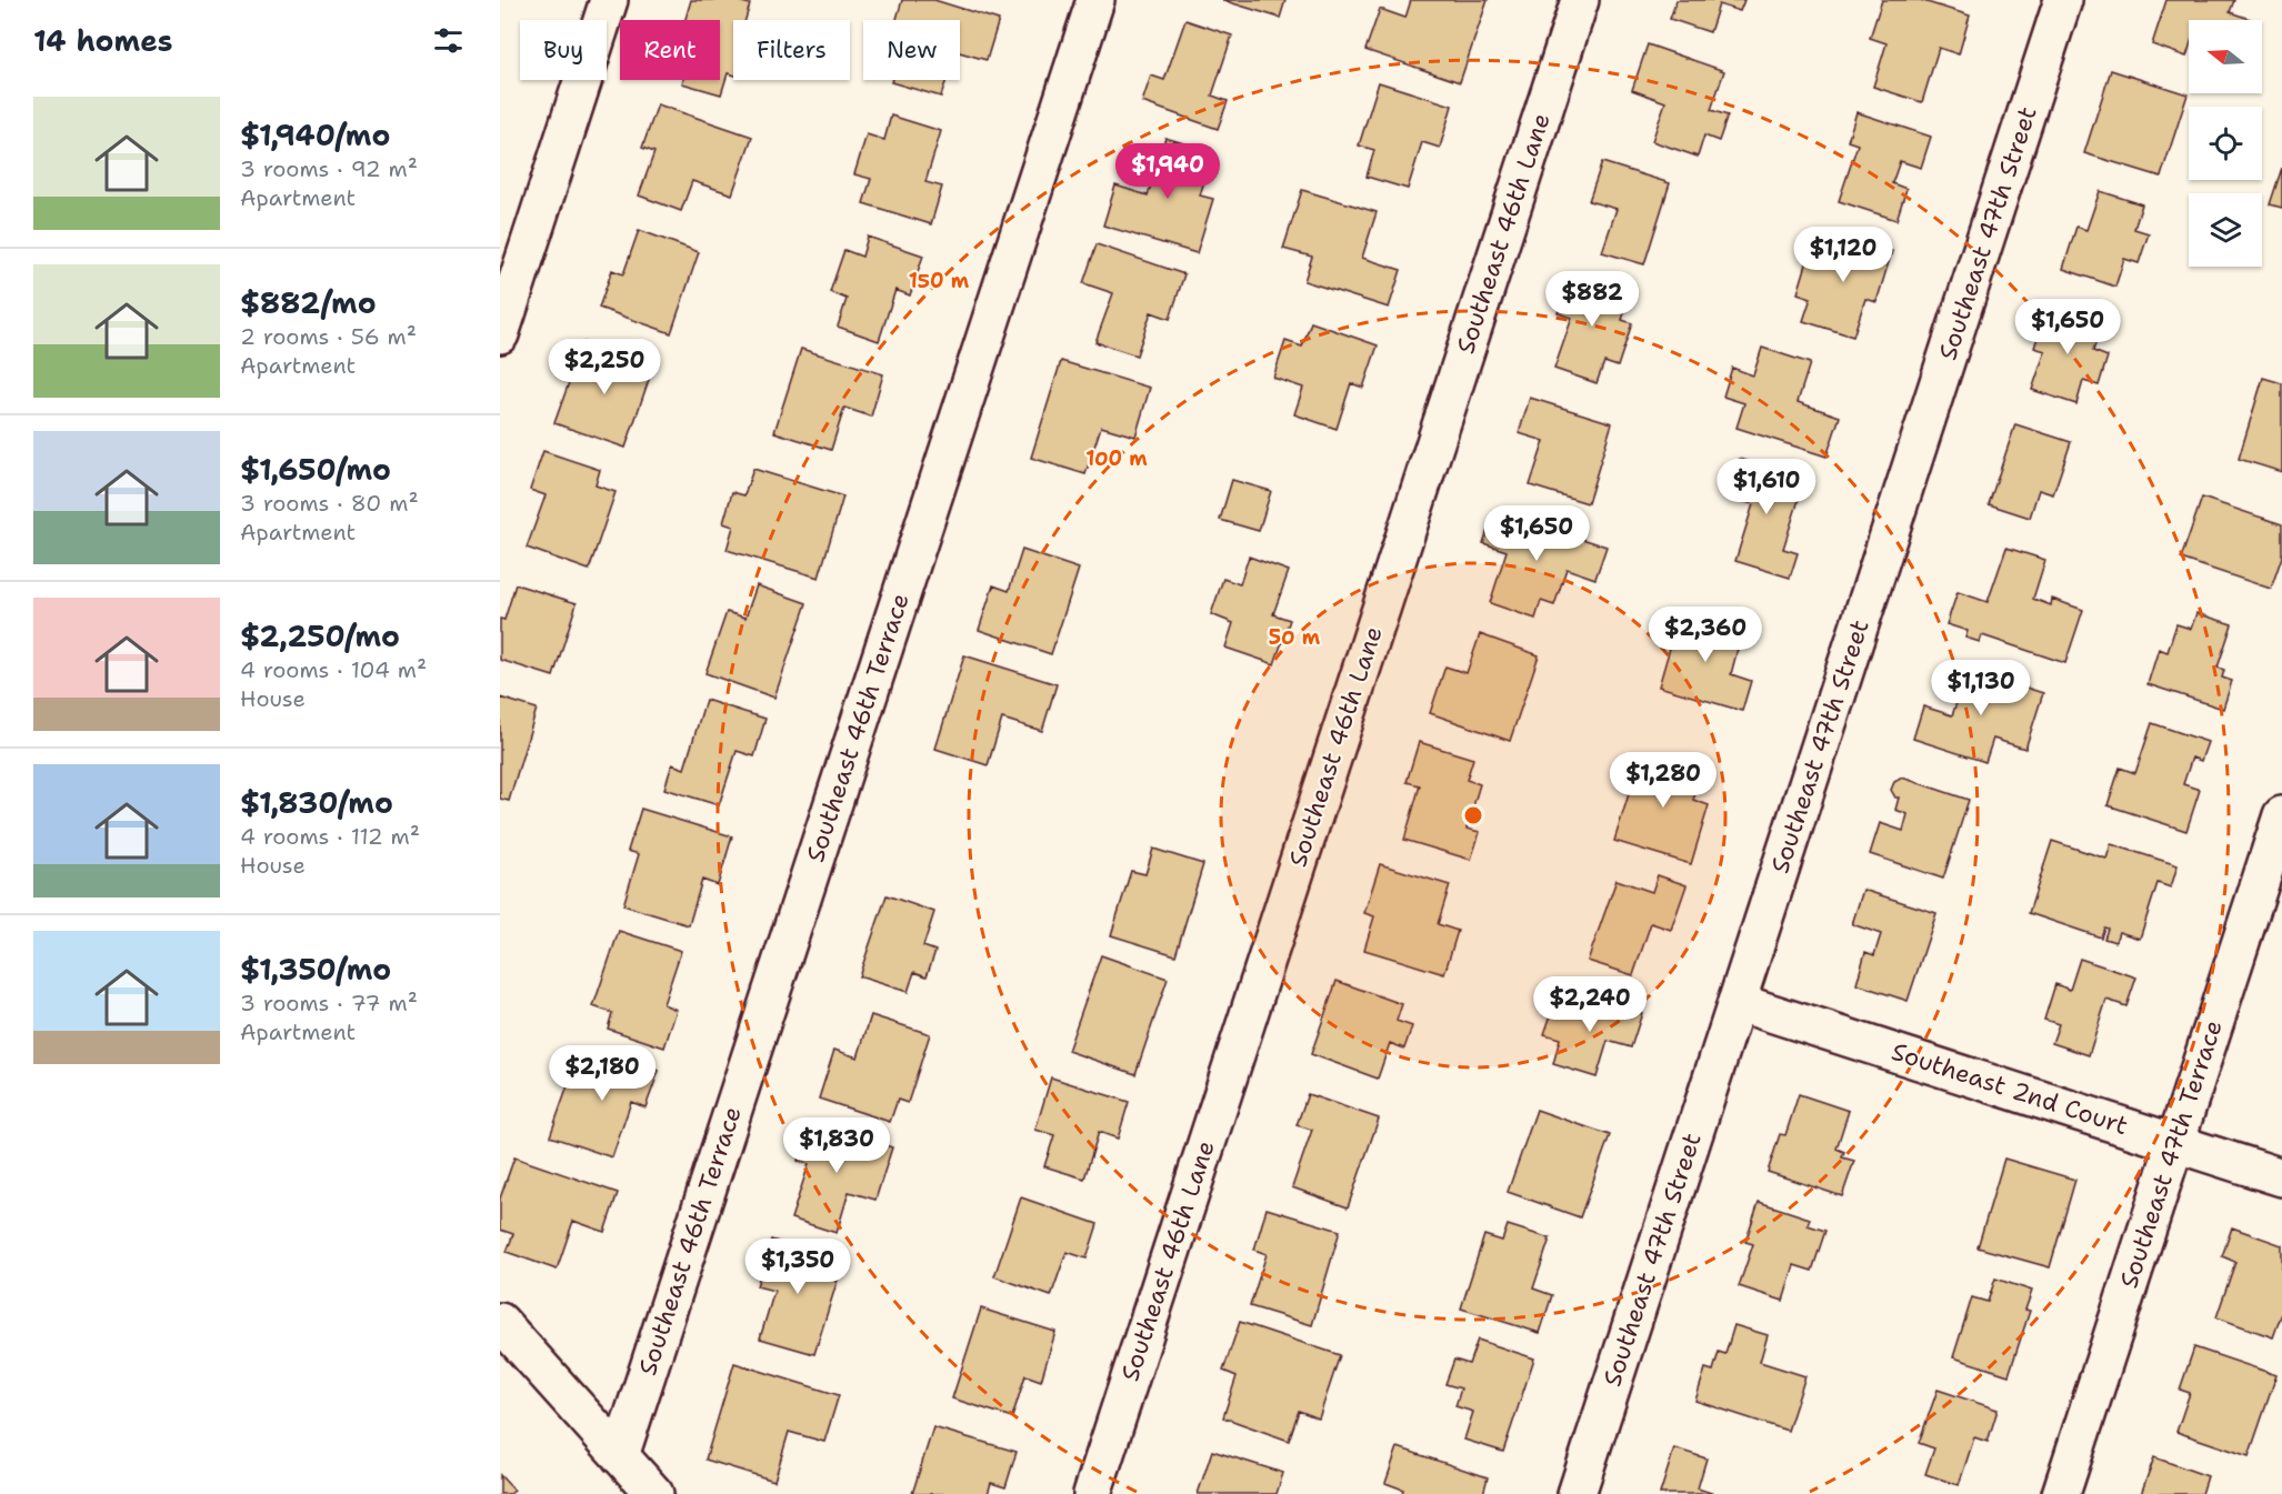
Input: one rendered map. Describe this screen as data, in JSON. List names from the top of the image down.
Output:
{
  "streets": {
    "street": [
      "Southeast 46th Lane",
      "Southeast 47th Street",
      "Southeast 46th Terrace",
      "Southeast 2nd Court",
      "Southeast 47th Terrace"
    ]
  },
  "crossings": [
    ["Southeast 47th Street", "Southeast 2nd Court"],
    ["Southeast 2nd Court", "Southeast 47th Terrace"]
  ],
  "north": "left",
  "page": {
    "heading": "14 homes",
    "chip": [
      "Buy",
      "Rent",
      "Filters",
      "New"
    ],
    "list": [
      {
        "name": "$1,940/mo",
        "note": "3 rooms · 92 m² · Apartment"
      },
      {
        "name": "$882/mo",
        "note": "2 rooms · 56 m² · Apartment"
      },
      {
        "name": "$1,650/mo",
        "note": "3 rooms · 80 m² · Apartment"
      },
      {
        "name": "$2,250/mo",
        "note": "4 rooms · 104 m² · House"
      },
      {
        "name": "$1,830/mo",
        "note": "4 rooms · 112 m² · House"
      },
      {
        "name": "$1,350/mo",
        "note": "3 rooms · 77 m² · Apartment"
      }
    ],
    "price": [
      "$1,940",
      "$1,120",
      "$882",
      "$1,650",
      "$2,250",
      "$1,610",
      "$1,650",
      "$2,360",
      "$1,130",
      "$1,280",
      "$2,240",
      "$2,180",
      "$1,830",
      "$1,350"
    ]
  },
  "rings": ["150 m", "100 m", "50 m"]
}
